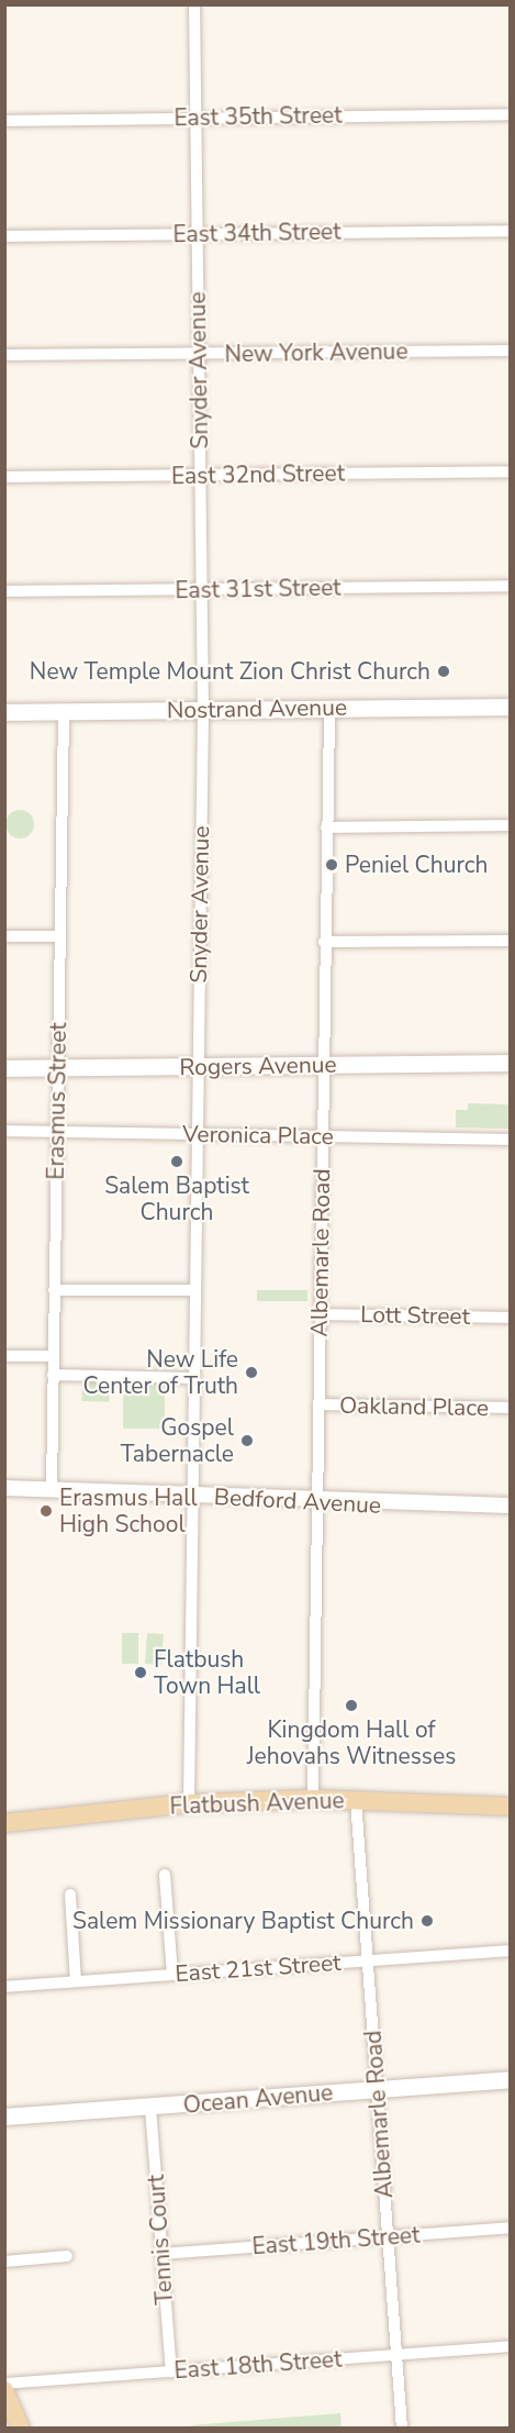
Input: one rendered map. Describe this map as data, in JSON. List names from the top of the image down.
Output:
{
  "streets": {
    "main road": [
      "Nostrand Avenue",
      "Rogers Avenue",
      "Flatbush Avenue",
      "Ocean Avenue"
    ],
    "street": [
      "East 35th Street",
      "East 34th Street",
      "New York Avenue",
      "Snyder Avenue",
      "East 32nd Street",
      "East 31st Street",
      "Erasmus Street",
      "Veronica Place",
      "Albemarle Road",
      "Lott Street",
      "Oakland Place",
      "Bedford Avenue",
      "East 21st Street",
      "Tennis Court",
      "East 19th Street",
      "East 18th Street"
    ]
  },
  "crossings": [
    ["East 35th Street", "Snyder Avenue"],
    ["East 34th Street", "Snyder Avenue"],
    ["New York Avenue", "Snyder Avenue"],
    ["Snyder Avenue", "East 32nd Street"],
    ["Snyder Avenue", "East 31st Street"],
    ["Snyder Avenue", "Nostrand Avenue"],
    ["Snyder Avenue", "Rogers Avenue"],
    ["Snyder Avenue", "Veronica Place"],
    ["Snyder Avenue", "Bedford Avenue"],
    ["Snyder Avenue", "Flatbush Avenue"],
    ["Nostrand Avenue", "Erasmus Street"],
    ["Nostrand Avenue", "Albemarle Road"],
    ["Rogers Avenue", "Erasmus Street"],
    ["Rogers Avenue", "Albemarle Road"],
    ["Erasmus Street", "Veronica Place"],
    ["Erasmus Street", "Bedford Avenue"],
    ["Veronica Place", "Albemarle Road"],
    ["Albemarle Road", "Lott Street"],
    ["Albemarle Road", "Oakland Place"],
    ["Albemarle Road", "Bedford Avenue"],
    ["Albemarle Road", "Flatbush Avenue"],
    ["Albemarle Road", "East 21st Street"],
    ["Albemarle Road", "Ocean Avenue"],
    ["Albemarle Road", "East 19th Street"],
    ["Albemarle Road", "East 18th Street"],
    ["Ocean Avenue", "Tennis Court"],
    ["Tennis Court", "East 19th Street"],
    ["Tennis Court", "East 18th Street"]
  ],
  "places": [
    "New Temple Mount Zion Christ Church",
    "Peniel Church",
    "Salem Baptist Church",
    "New Life Center of Truth",
    "Gospel Tabernacle",
    "Erasmus Hall High School",
    "Flatbush Town Hall",
    "Kingdom Hall of Jehovahs Witnesses",
    "Salem Missionary Baptist Church"
  ]
}
